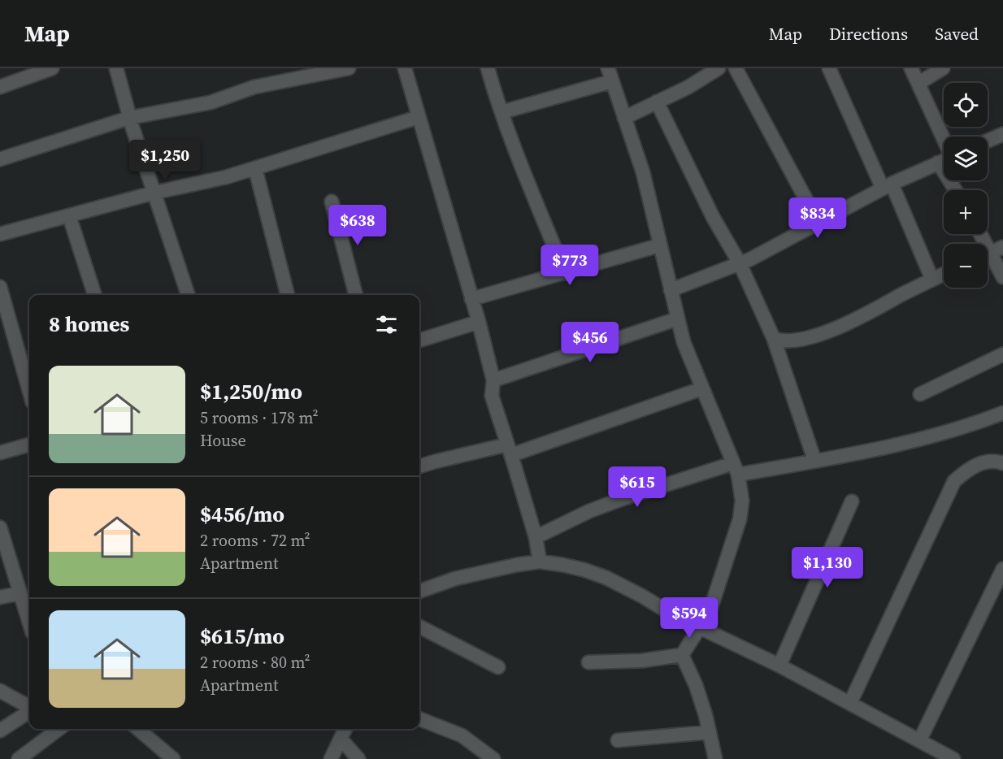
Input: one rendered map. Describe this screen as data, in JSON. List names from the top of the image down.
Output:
{
  "page": {
    "header": "Map",
    "nav": ["Map", "Directions", "Saved"],
    "map_buttons": ["+", "−"],
    "price": [
      "$1,250",
      "$834",
      "$638",
      "$773",
      "$456",
      "$615",
      "$1,130",
      "$594"
    ],
    "heading": "8 homes",
    "list": [
      {
        "name": "$1,250/mo",
        "note": "5 rooms · 178 m² · House"
      },
      {
        "name": "$456/mo",
        "note": "2 rooms · 72 m² · Apartment"
      },
      {
        "name": "$615/mo",
        "note": "2 rooms · 80 m² · Apartment"
      }
    ]
  }
}
